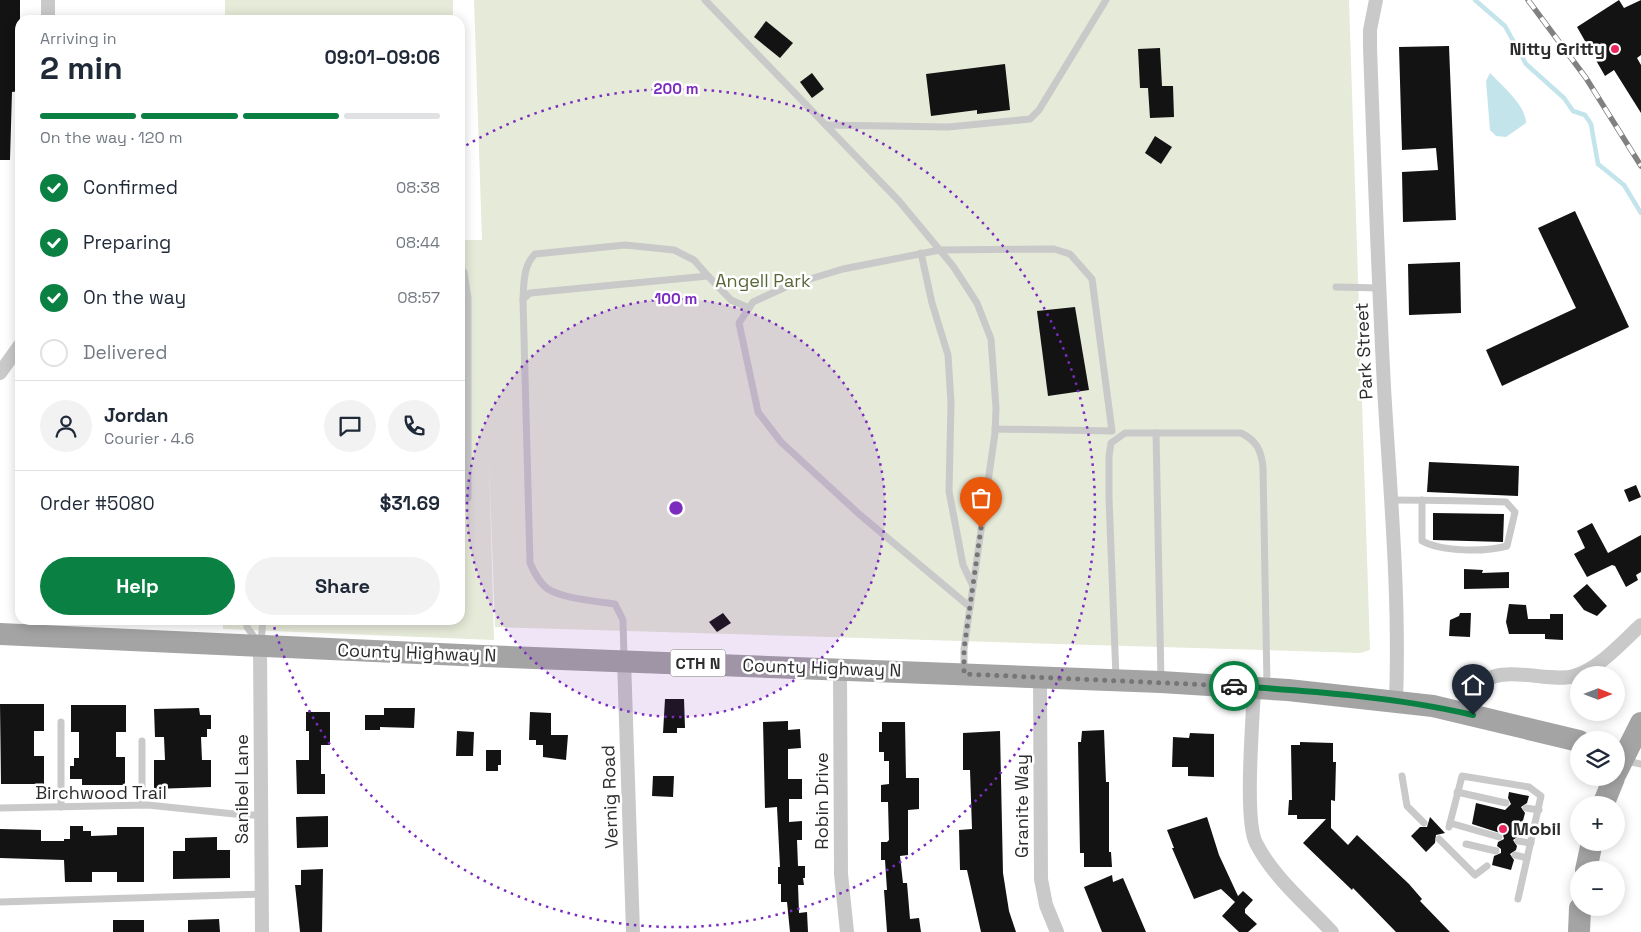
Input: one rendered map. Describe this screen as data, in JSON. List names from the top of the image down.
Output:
{
  "streets": {
    "main road": ["County Highway N", "CTH N"],
    "street": [
      "Park Street",
      "Sanibel Lane",
      "Vernig Road",
      "Robin Drive",
      "Granite Way"
    ],
    "lane": ["Birchwood Trail"]
  },
  "crossings": [
    ["Park Street", "County Highway N"],
    ["County Highway N", "Sanibel Lane"],
    ["County Highway N", "Vernig Road"],
    ["County Highway N", "Robin Drive"],
    ["County Highway N", "Granite Way"],
    ["Sanibel Lane", "Birchwood Trail"]
  ],
  "parks": ["Angell Park"],
  "places": ["Nitty Gritty", "Mobil"],
  "north": "right",
  "page": {
    "heading": ["2 min", "Arriving in", "09:01–09:06"],
    "panel": [
      "Jordan",
      "Courier · 4.6",
      "Order #5080",
      "$31.69"
    ],
    "bar": "On the way · 120 m",
    "list": [
      ["Confirmed", "08:38"],
      ["Preparing", "08:44"],
      ["On the way", "08:57"],
      "Delivered"
    ],
    "buttons": ["Help", "Share"],
    "map_buttons": ["+", "−"]
  },
  "rings": ["200 m", "100 m"]
}
